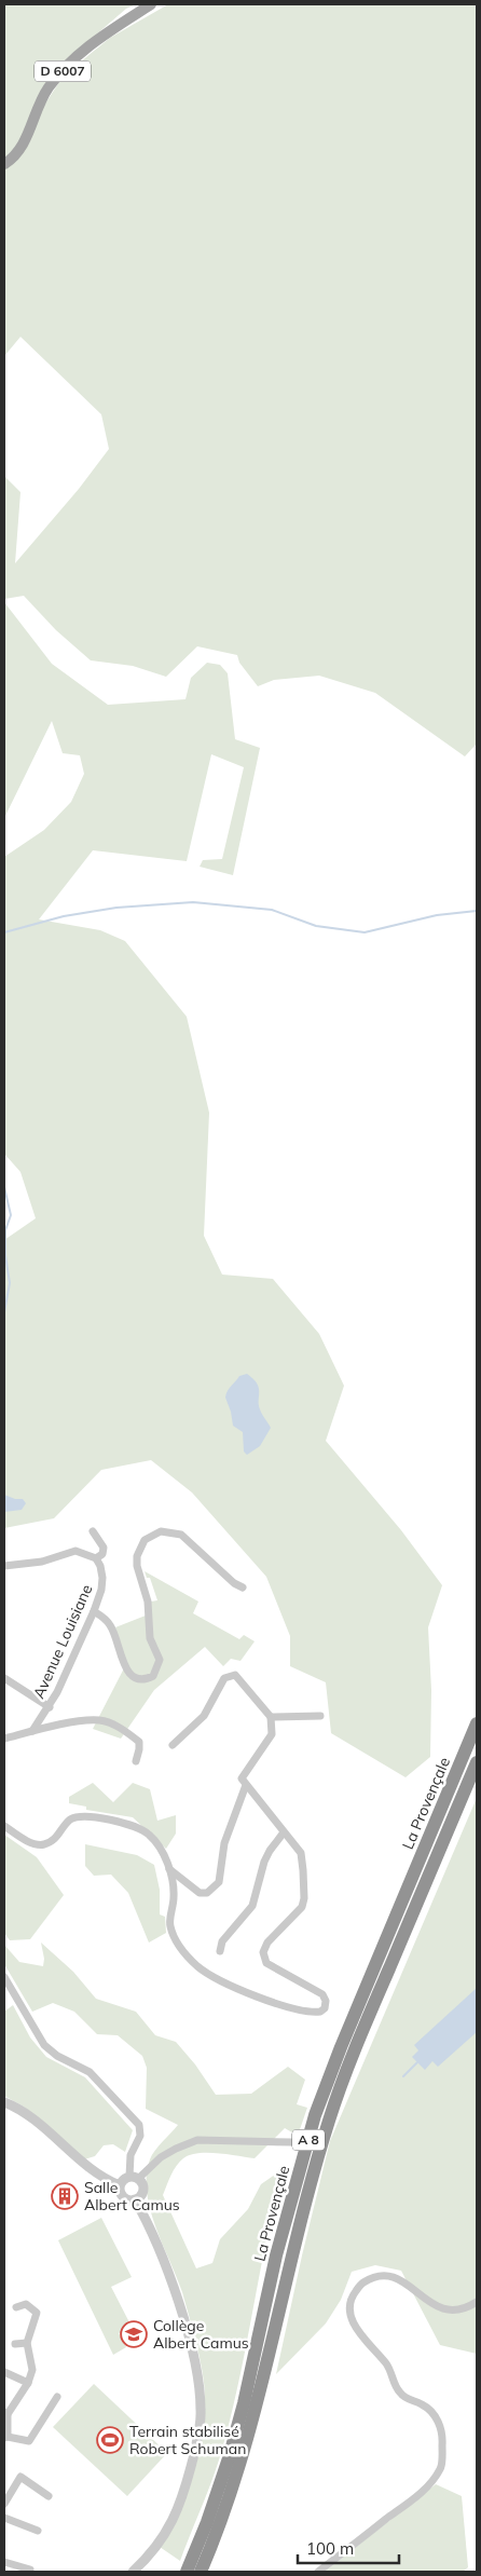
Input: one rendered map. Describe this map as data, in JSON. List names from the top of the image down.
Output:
{
  "streets": {
    "highway": ["La Provençale", "A 8"],
    "main road": ["D 6007"],
    "street": ["Avenue Louisiane"]
  },
  "places": {
    "building": ["Salle Albert Camus"],
    "school or university": ["Collège Albert Camus"],
    "sports": ["Terrain stabilisé Robert Schuman"]
  },
  "scale_bar": "100 m"
}
